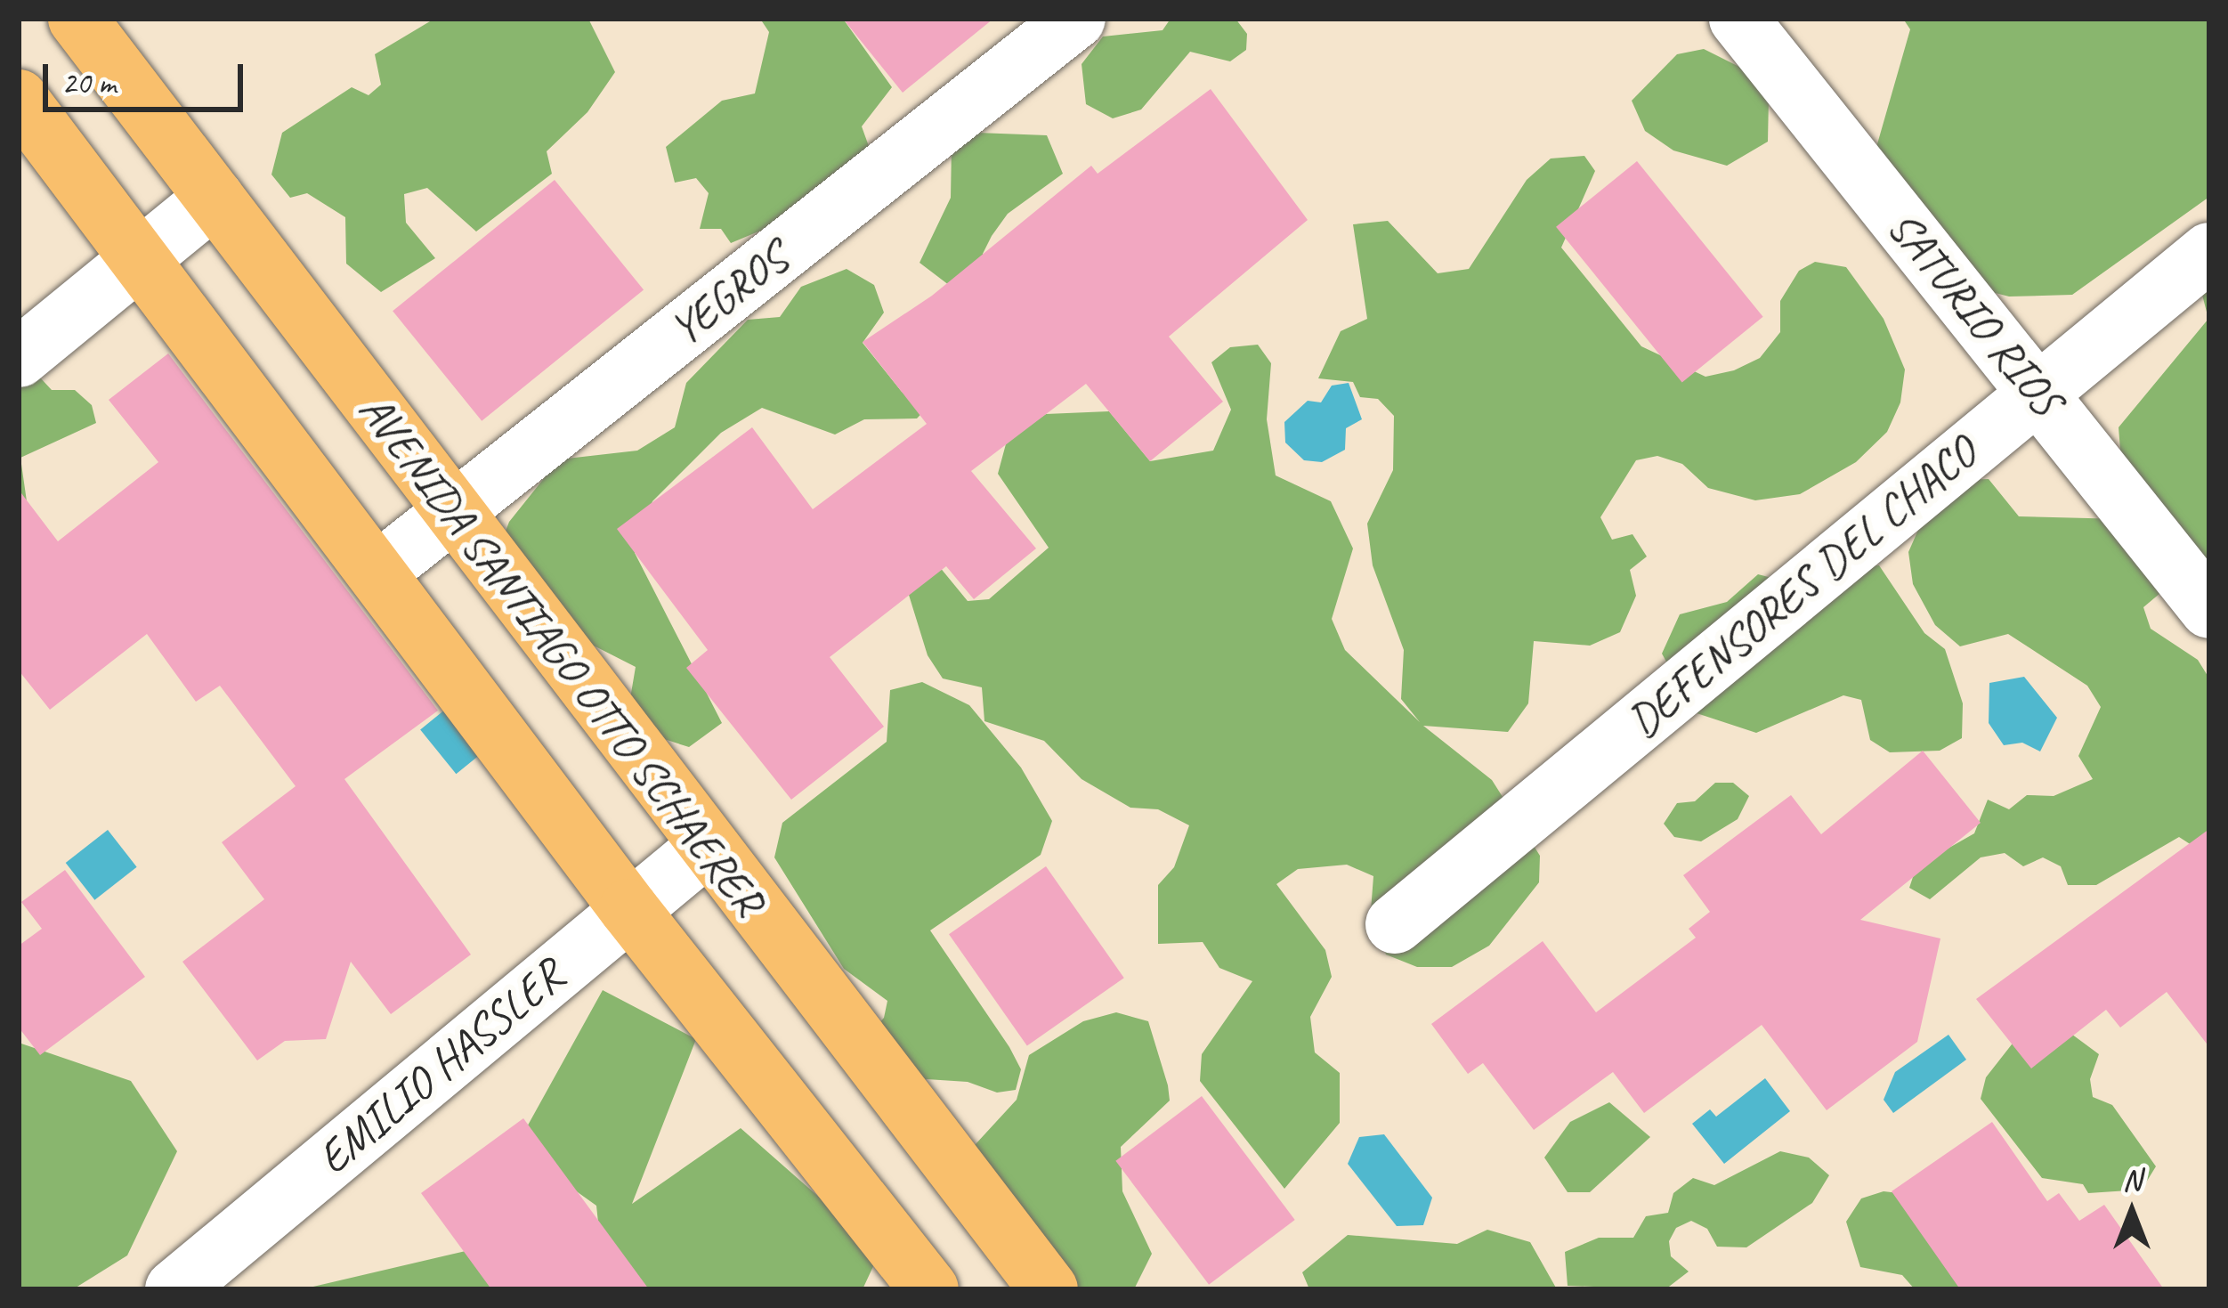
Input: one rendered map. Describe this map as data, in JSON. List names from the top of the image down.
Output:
{
  "streets": {
    "main road": ["AVENIDA SANTIAGO OTTO SCHAERER"],
    "street": [
      "YEGROS",
      "SATURIO RIOS",
      "DEFENSORES DEL CHACO",
      "EMILIO HASSLER"
    ]
  },
  "crossings": [
    ["YEGROS", "AVENIDA SANTIAGO OTTO SCHAERER"],
    ["SATURIO RIOS", "DEFENSORES DEL CHACO"],
    ["AVENIDA SANTIAGO OTTO SCHAERER", "EMILIO HASSLER"]
  ],
  "scale_bar": "20 m",
  "north": "top"
}
